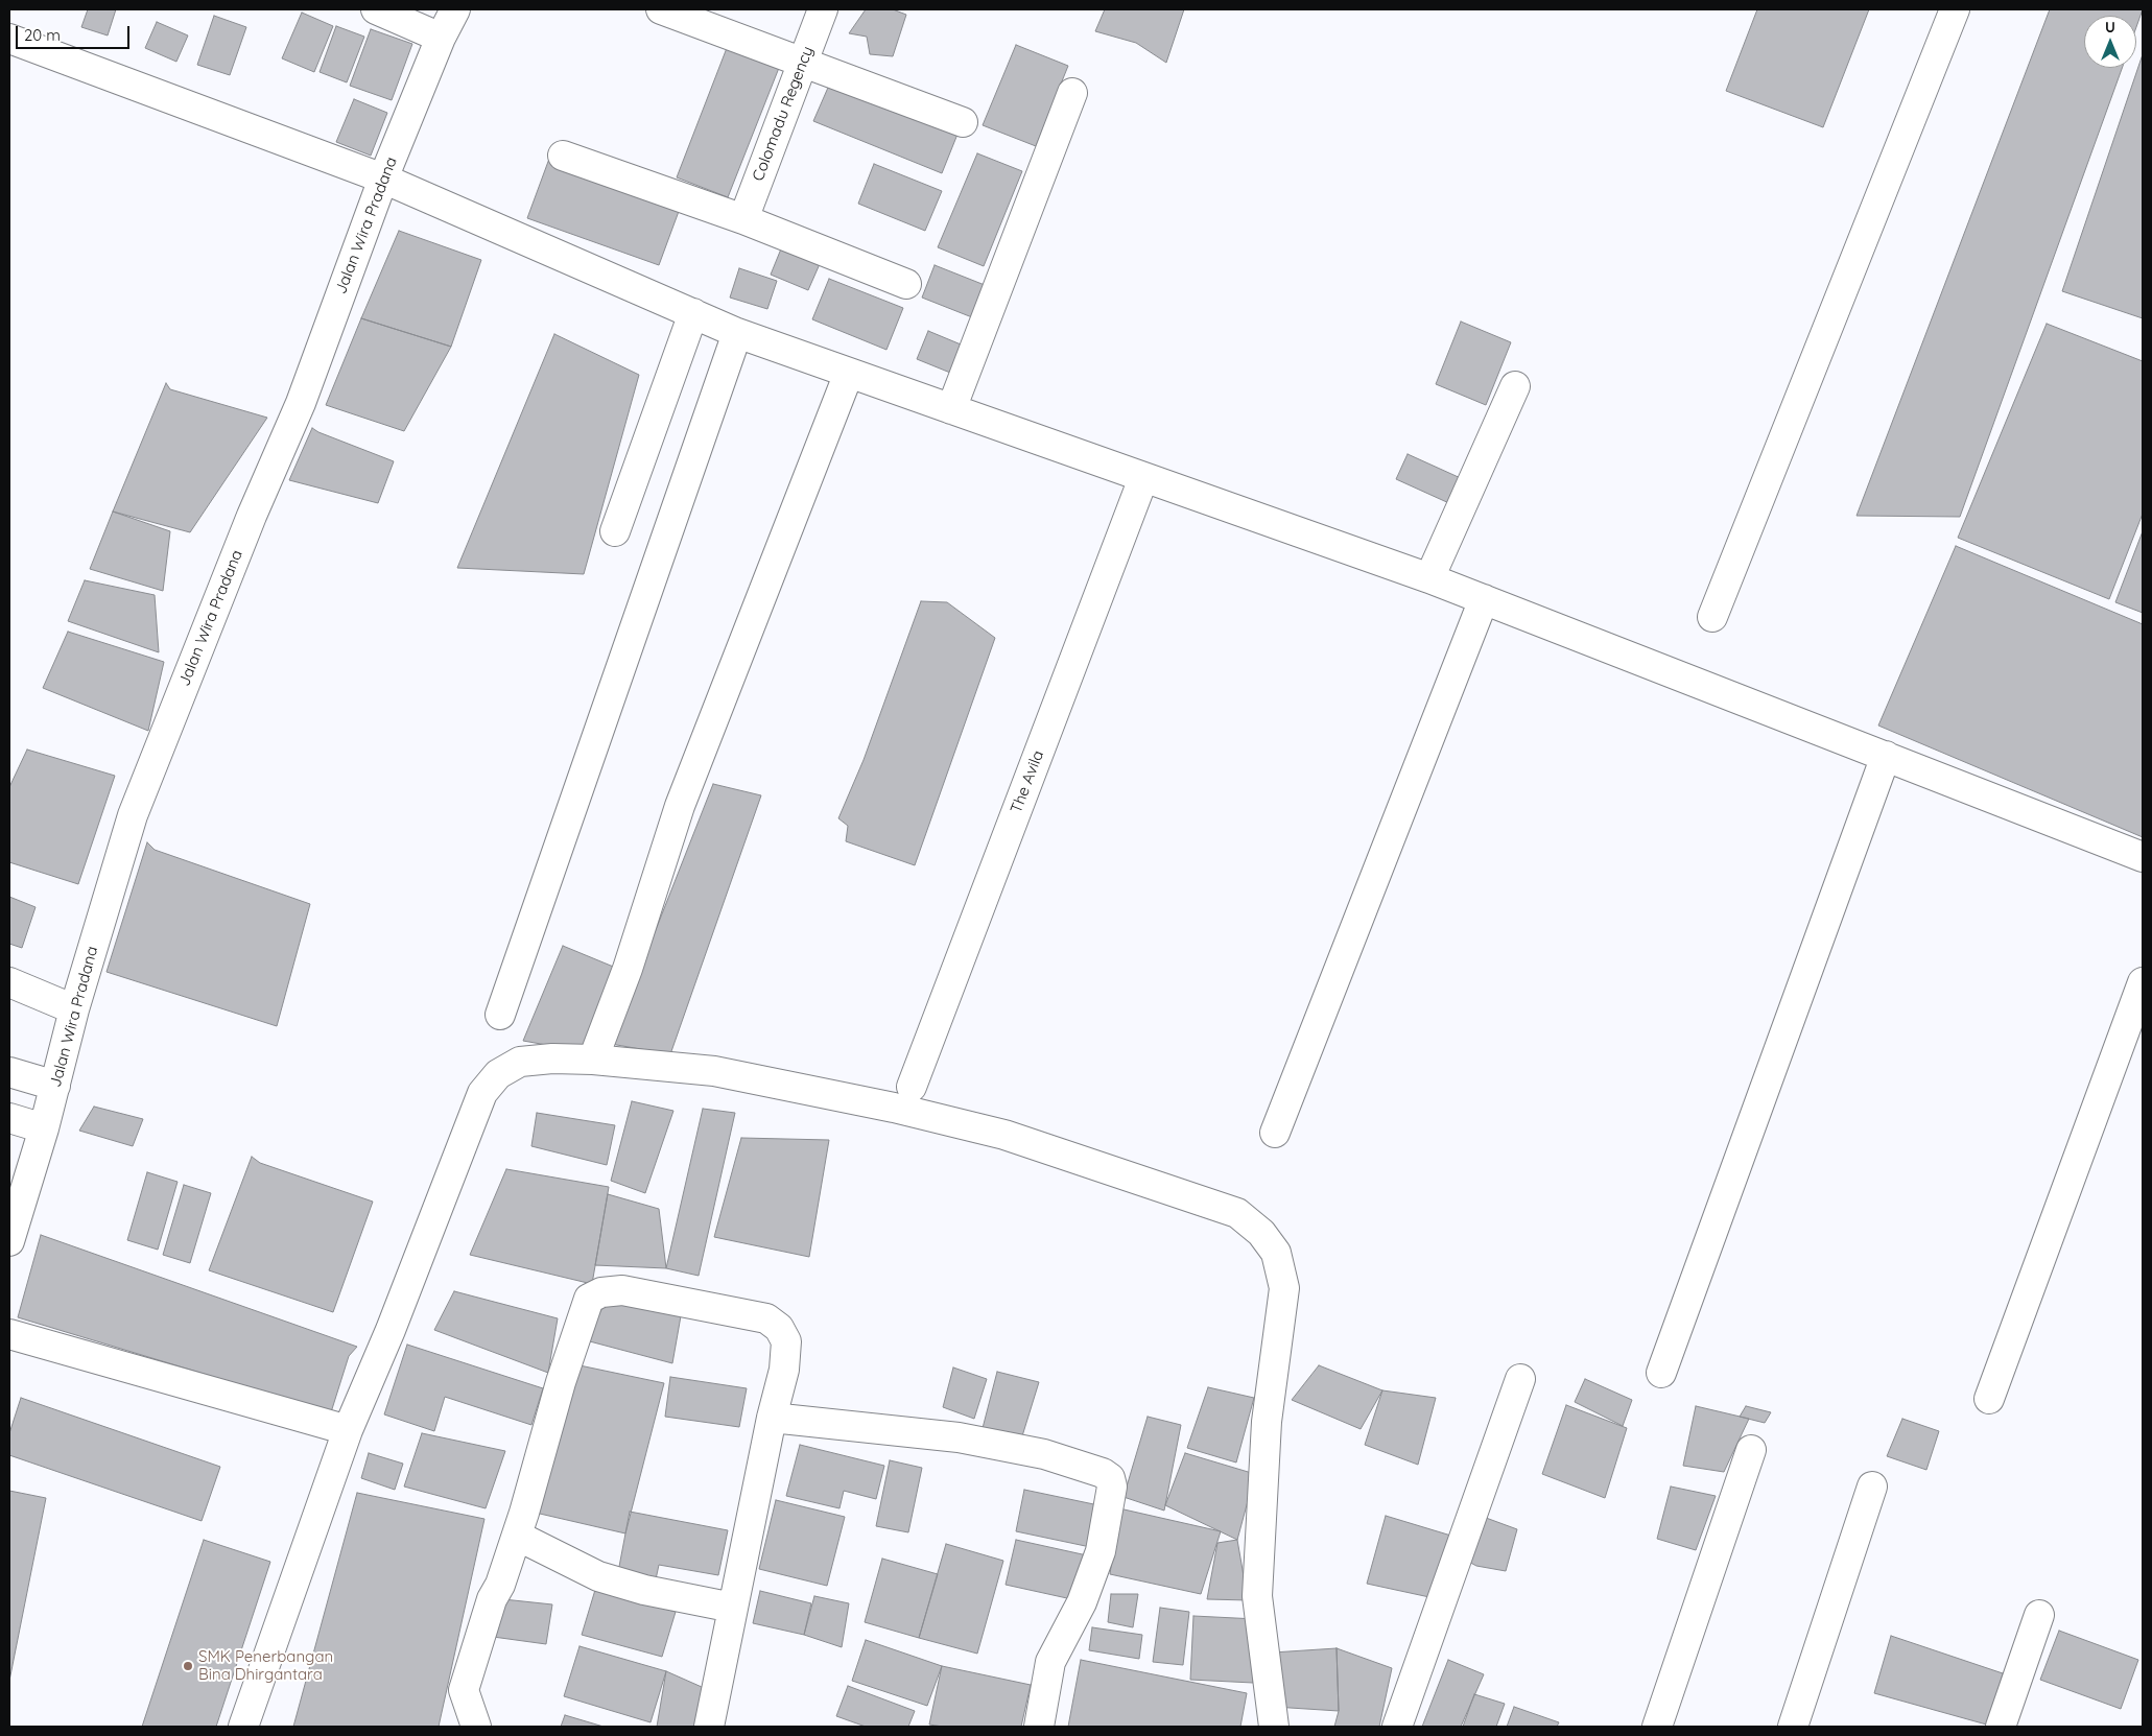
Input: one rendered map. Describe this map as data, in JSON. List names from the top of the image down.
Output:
{
  "streets": {
    "street": ["Colomadu Regency", "Jalan Wira Pradana", "The Avila"]
  },
  "places": ["SMK Penerbangan Bina Dhirgantara"],
  "scale_bar": "20 m",
  "north": "top"
}
